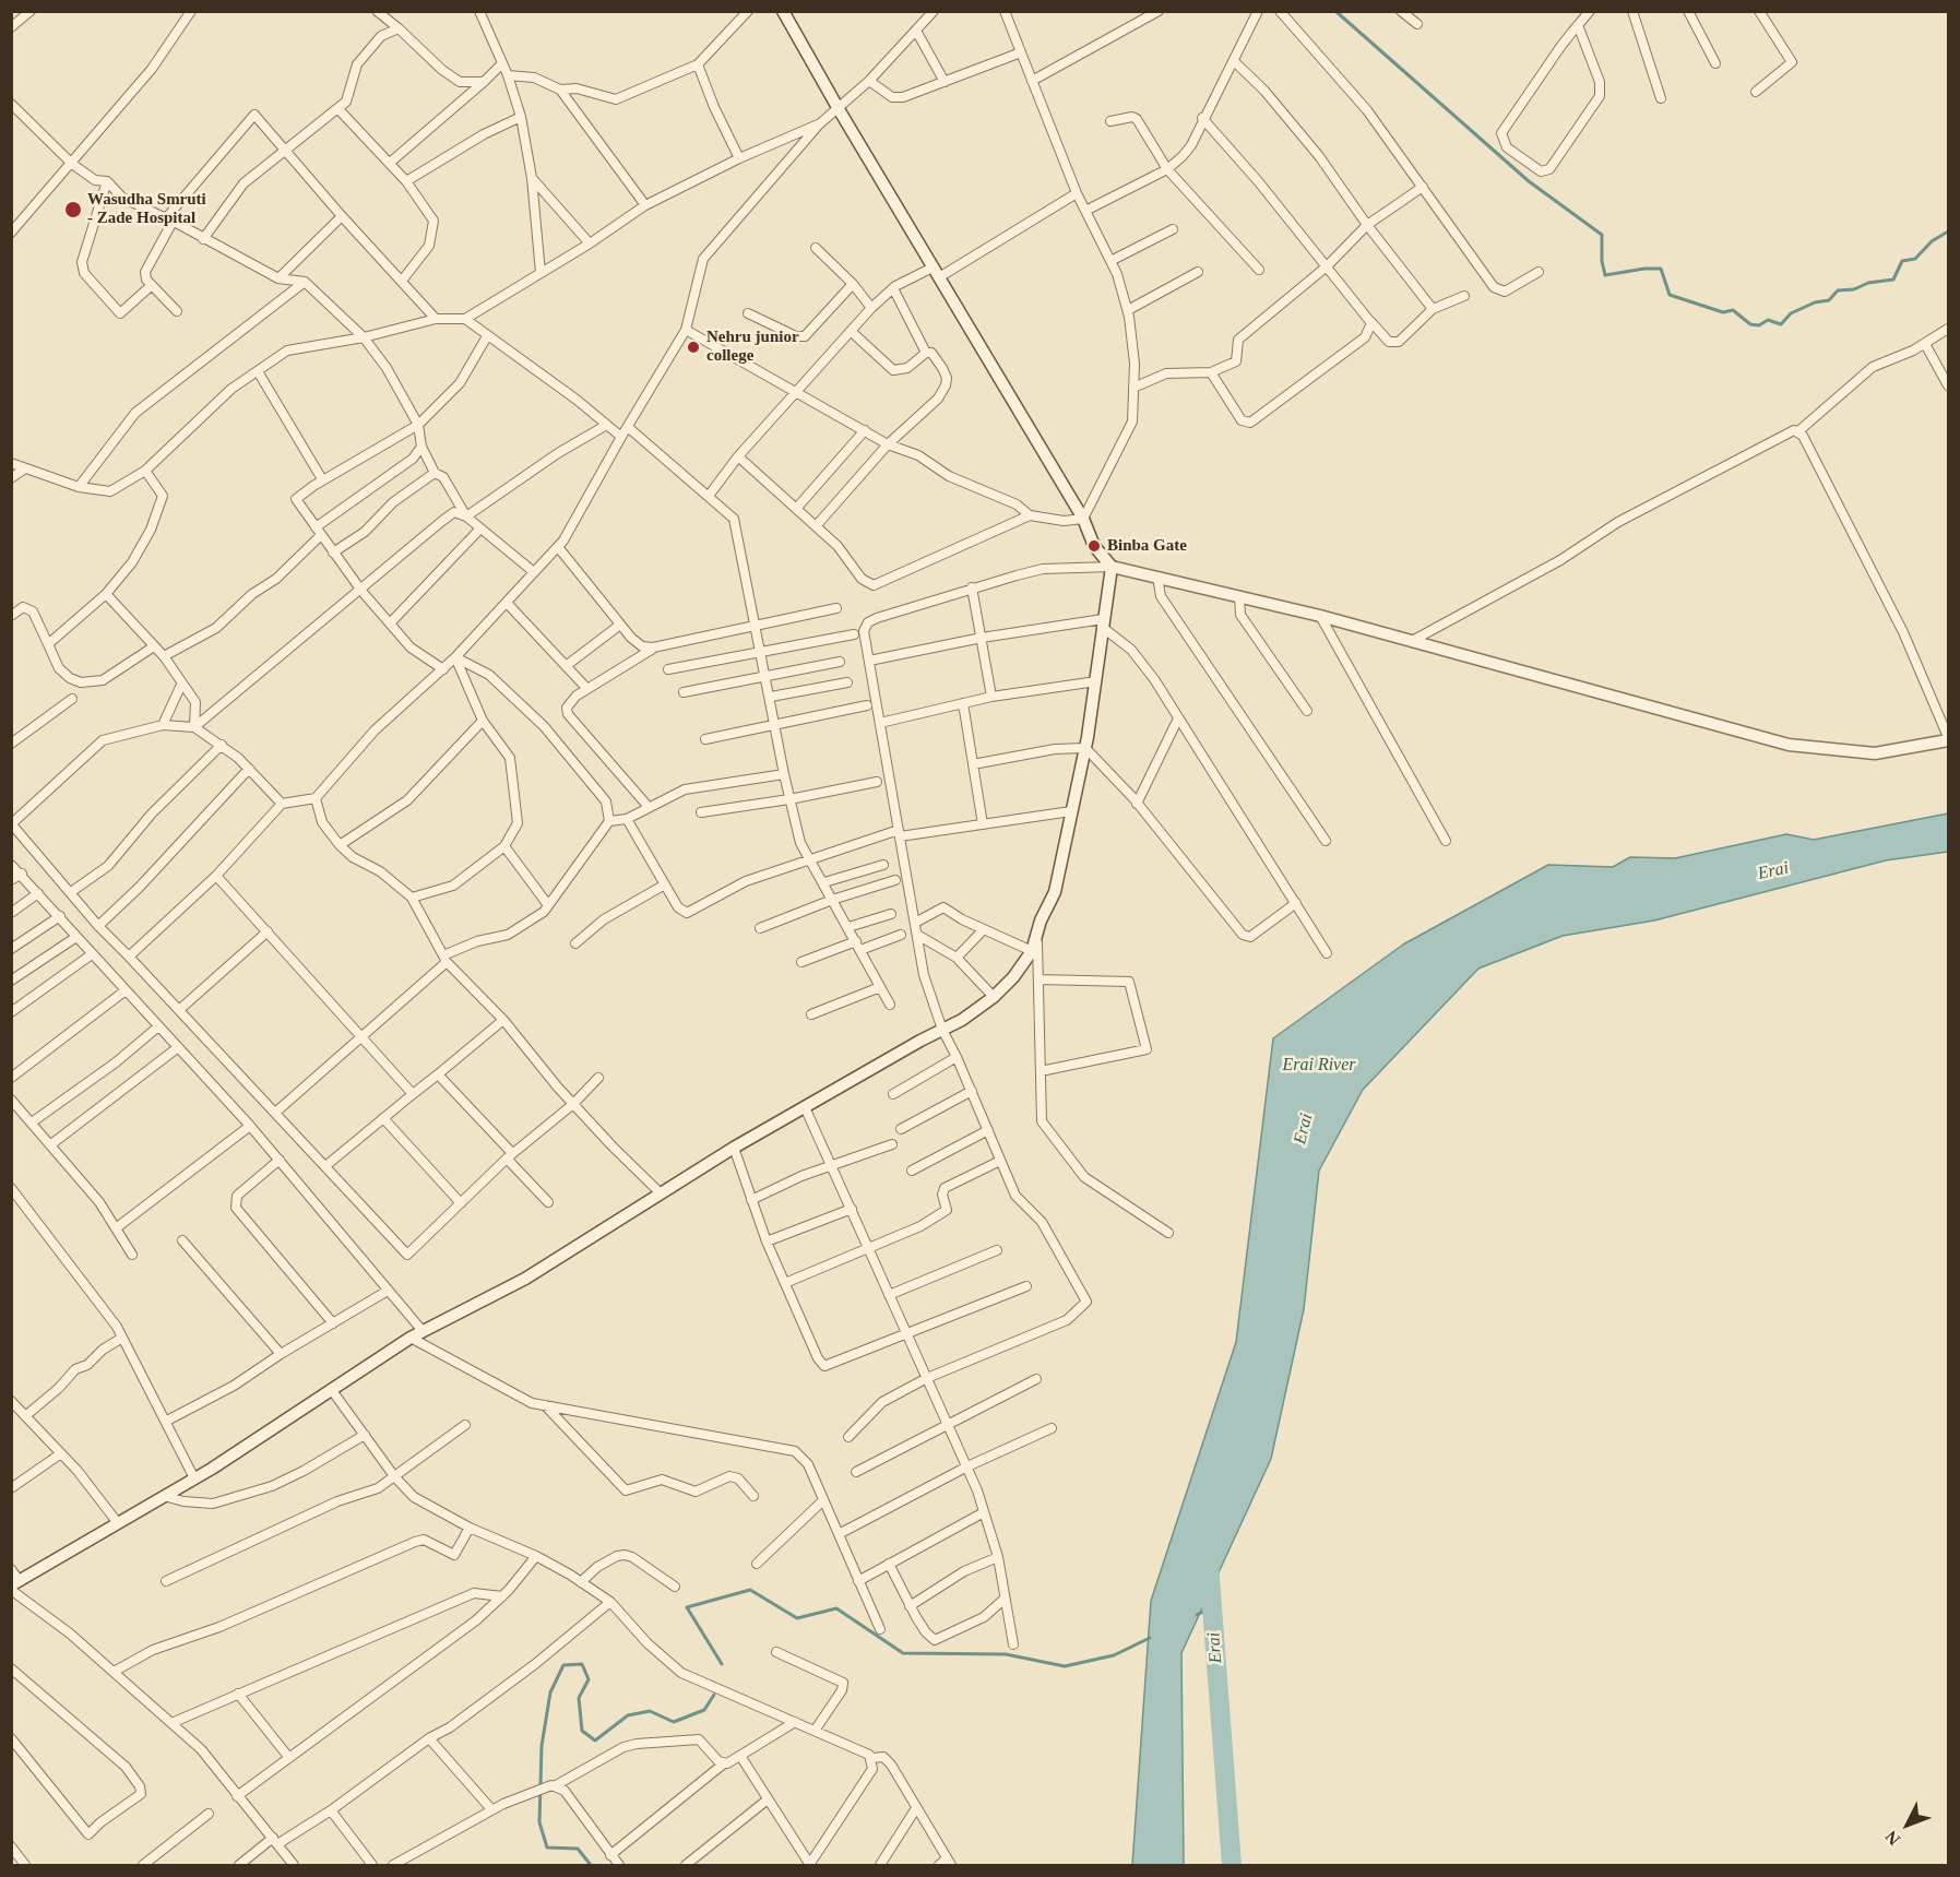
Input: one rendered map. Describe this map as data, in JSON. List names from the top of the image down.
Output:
{
  "water": ["Erai", "Erai River"],
  "places": ["Wasudha Smruti - Zade Hospital", "Nehru junior college", "Binba Gate"],
  "north": "bottom left"
}
